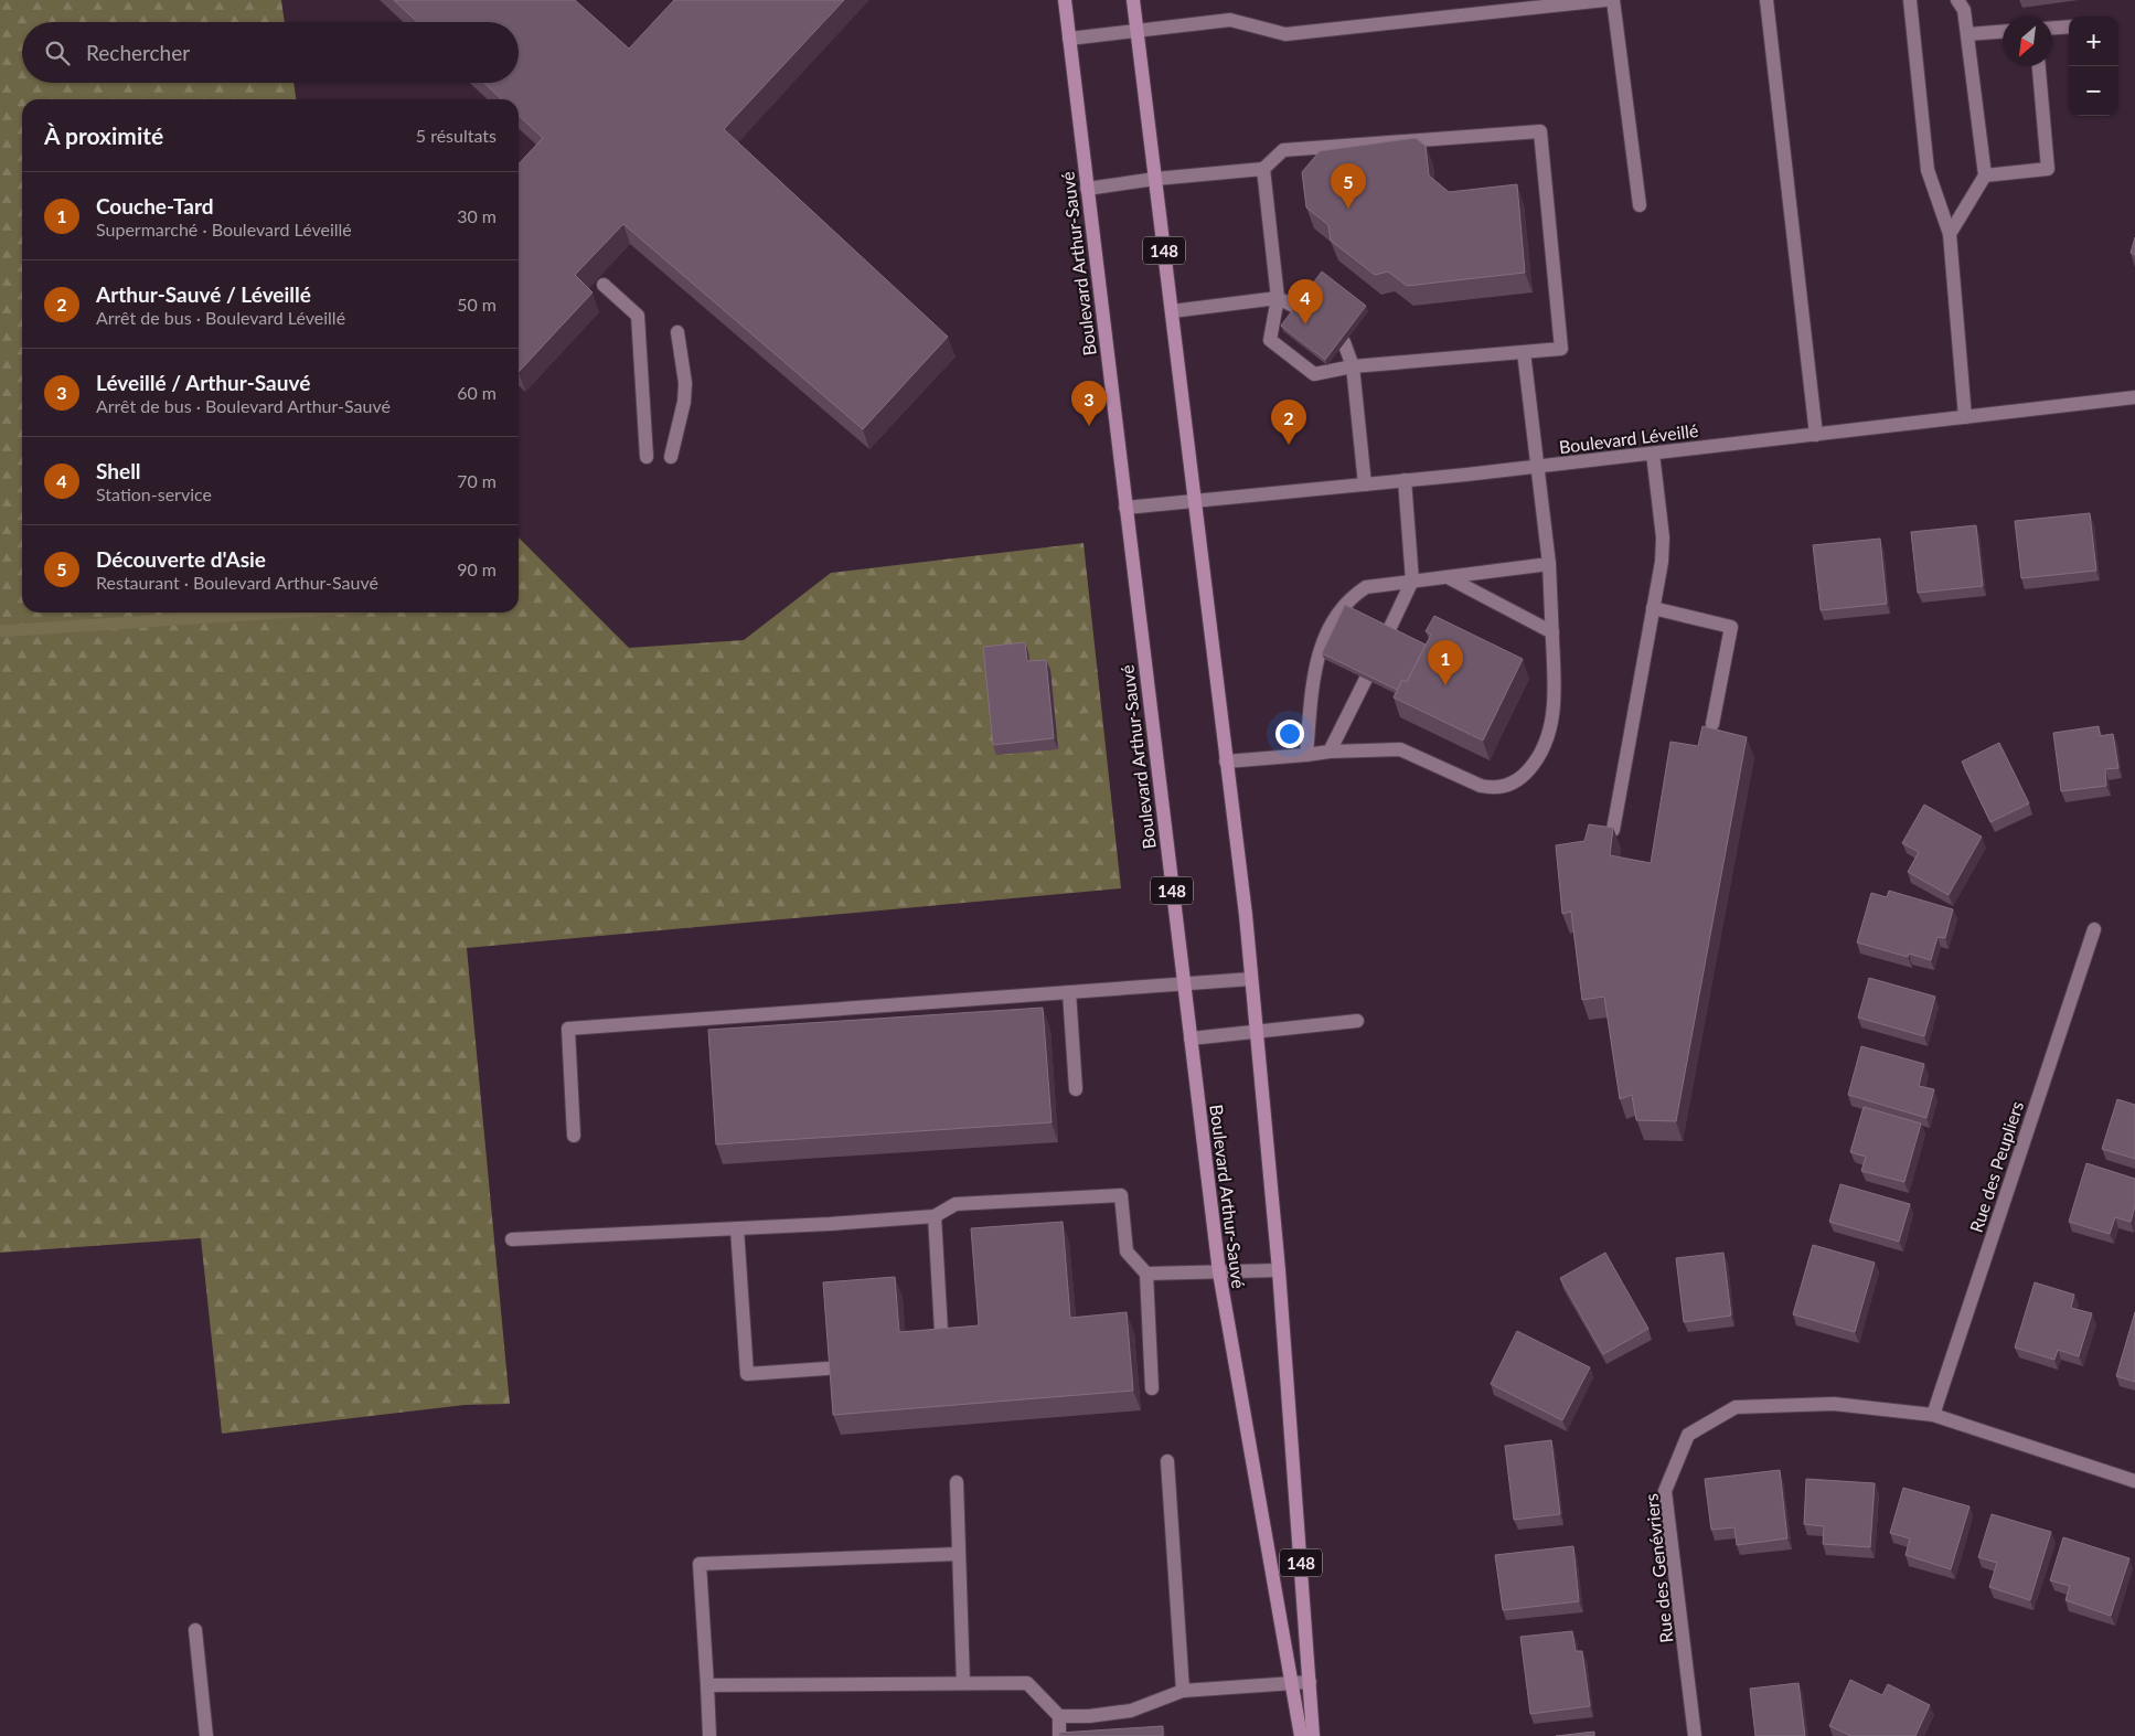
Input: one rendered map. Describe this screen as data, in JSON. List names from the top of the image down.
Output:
{
  "streets": {
    "main road": ["148", "Boulevard Arthur-Sauvé"],
    "street": ["Boulevard Léveillé", "Rue des Peupliers", "Rue des Genévriers"]
  },
  "crossings": [
    ["148", "Boulevard Léveillé"],
    ["Boulevard Arthur-Sauvé", "Boulevard Léveillé"],
    ["Rue des Peupliers", "Rue des Genévriers"]
  ],
  "north": "bottom left",
  "page": {
    "map_buttons": ["+", "−"],
    "search": "Rechercher",
    "heading": ["À proximité", "5 résultats"],
    "pins": [
      "5",
      "4",
      "3",
      "2",
      "1"
    ],
    "list": [
      {
        "mark": "1",
        "name": "Couche-Tard",
        "note": "Supermarché · Boulevard Léveillé",
        "value": "30 m"
      },
      {
        "mark": "2",
        "name": "Arthur-Sauvé / Léveillé",
        "note": "Arrêt de bus · Boulevard Léveillé",
        "value": "50 m"
      },
      {
        "mark": "3",
        "name": "Léveillé / Arthur-Sauvé",
        "note": "Arrêt de bus · Boulevard Arthur-Sauvé",
        "value": "60 m"
      },
      {
        "mark": "4",
        "name": "Shell",
        "note": "Station-service",
        "value": "70 m"
      },
      {
        "mark": "5",
        "name": "Découverte d'Asie",
        "note": "Restaurant · Boulevard Arthur-Sauvé",
        "value": "90 m"
      }
    ]
  }
}
